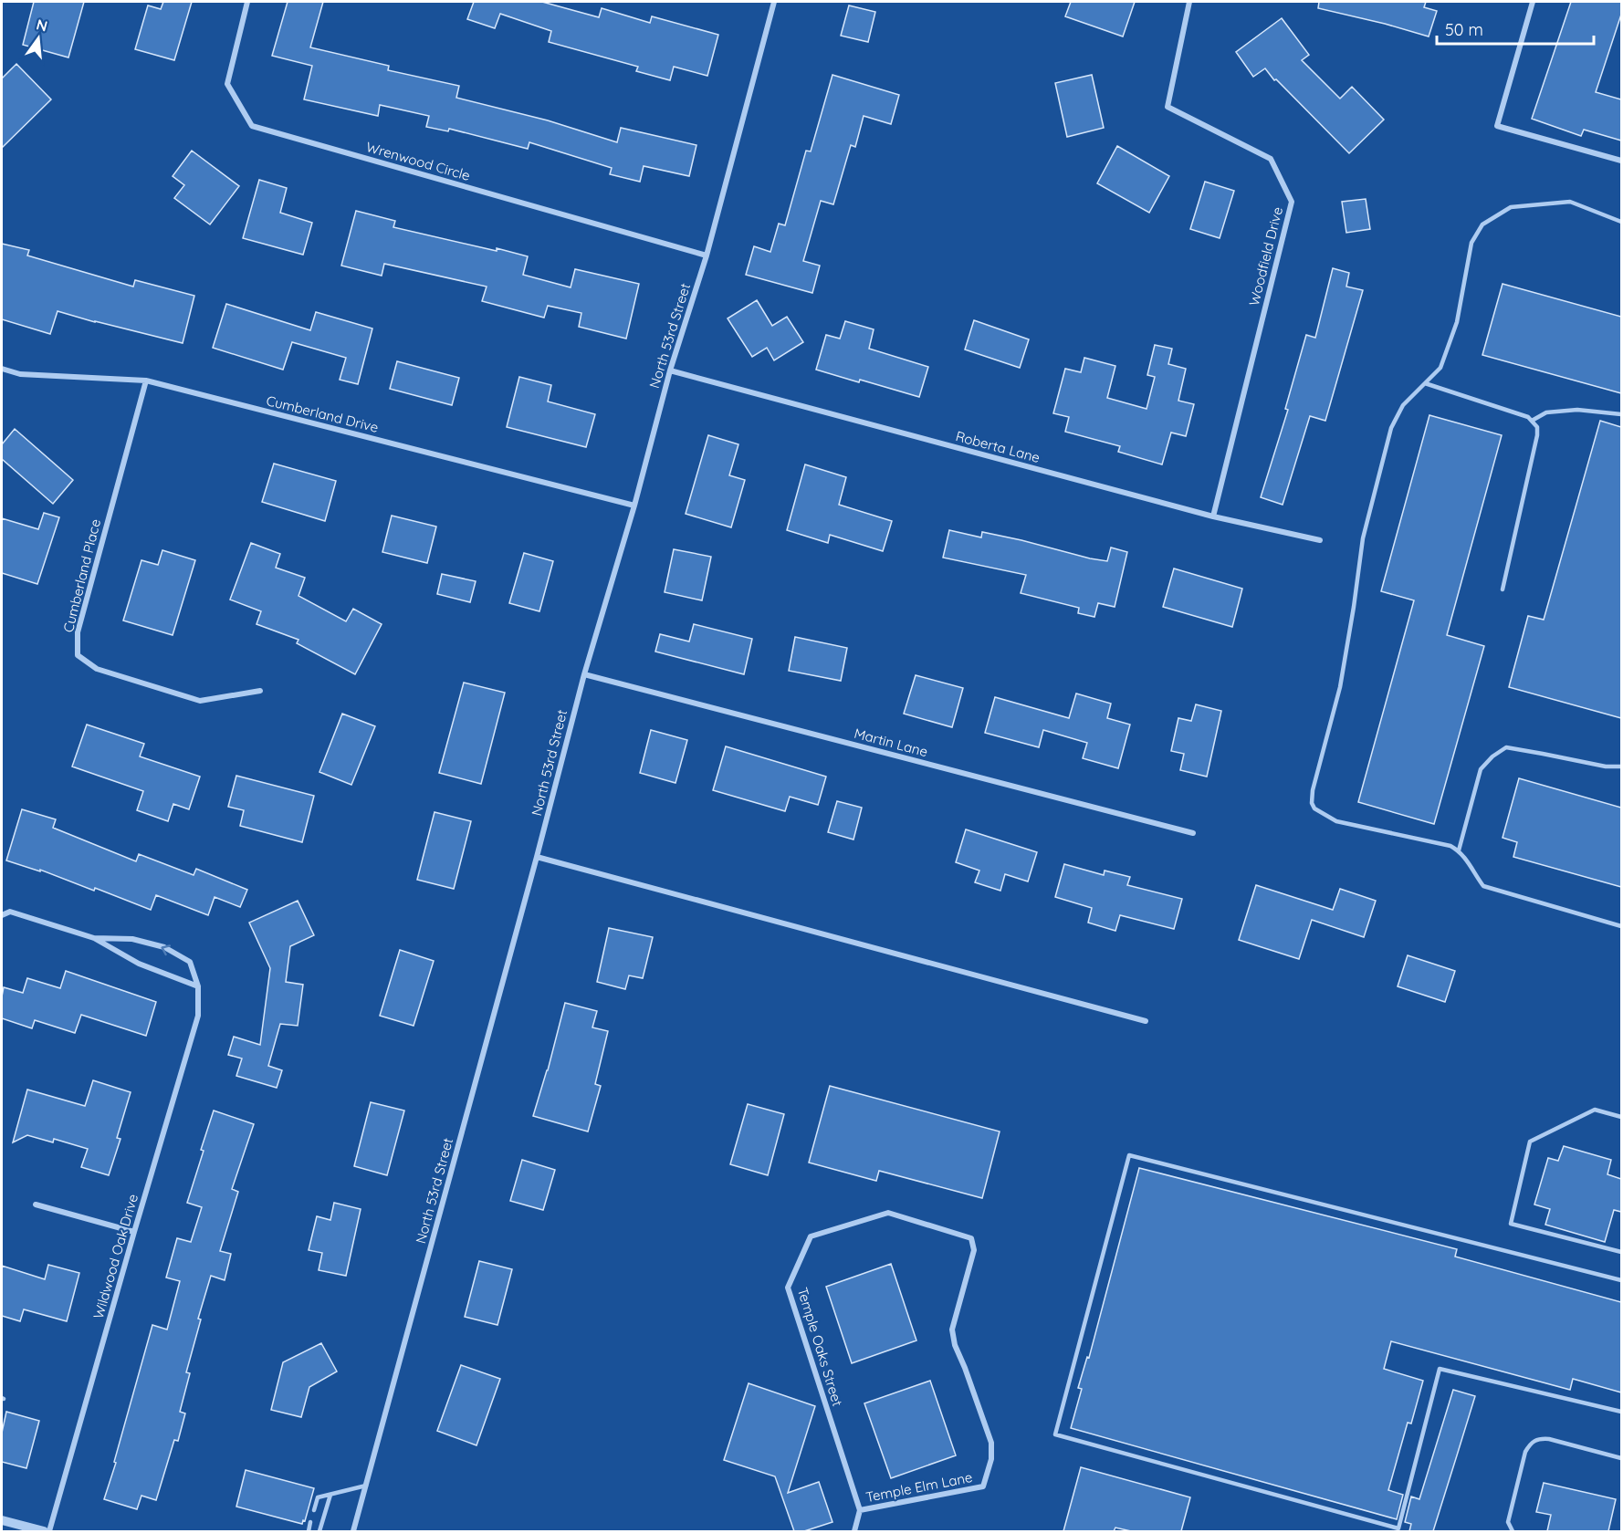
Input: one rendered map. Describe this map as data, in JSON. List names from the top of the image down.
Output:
{
  "streets": {
    "street": [
      "Wrenwood Circle",
      "Woodfield Drive",
      "North 53rd Street",
      "Cumberland Drive",
      "Roberta Lane",
      "Cumberland Place",
      "Martin Lane",
      "Wildwood Oak Drive",
      "Temple Oaks Street",
      "Temple Elm Lane"
    ]
  },
  "crossings": [
    ["Wrenwood Circle", "North 53rd Street"],
    ["Woodfield Drive", "Roberta Lane"],
    ["North 53rd Street", "Cumberland Drive"],
    ["North 53rd Street", "Roberta Lane"],
    ["North 53rd Street", "Martin Lane"],
    ["Cumberland Drive", "Cumberland Place"],
    ["Temple Oaks Street", "Temple Elm Lane"]
  ],
  "scale_bar": "50 m",
  "north": "top"
}
